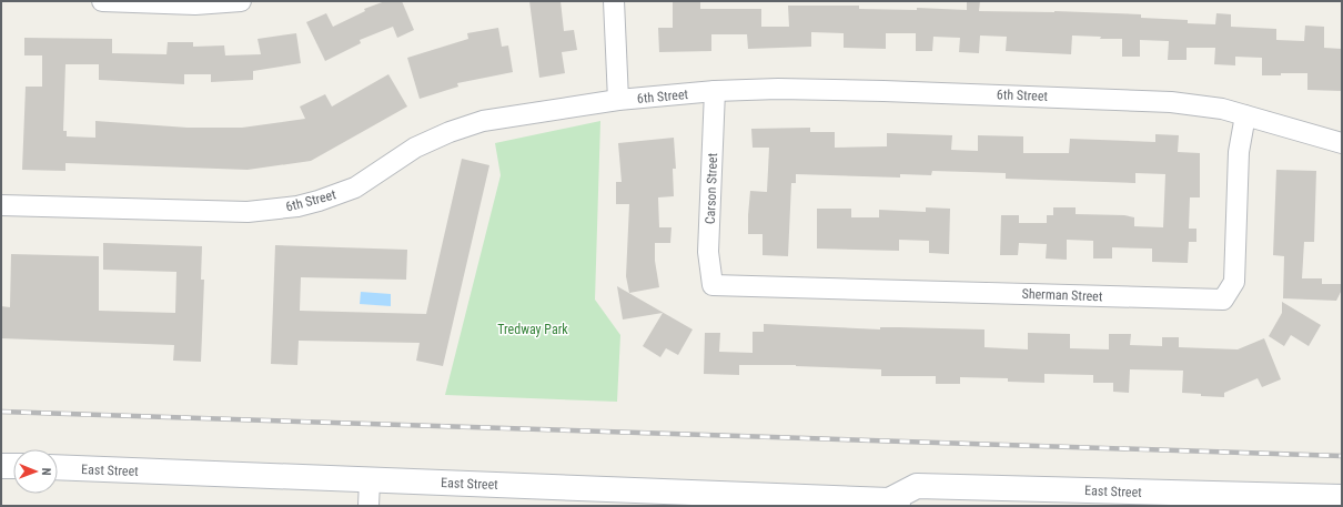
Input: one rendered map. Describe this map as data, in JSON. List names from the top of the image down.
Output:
{
  "streets": {
    "street": [
      "6th Street",
      "Carson Street",
      "Sherman Street",
      "East Street"
    ]
  },
  "crossings": [
    ["6th Street", "Carson Street"],
    ["6th Street", "Sherman Street"],
    ["Carson Street", "Sherman Street"]
  ],
  "parks": ["Tredway Park"],
  "north": "right"
}
